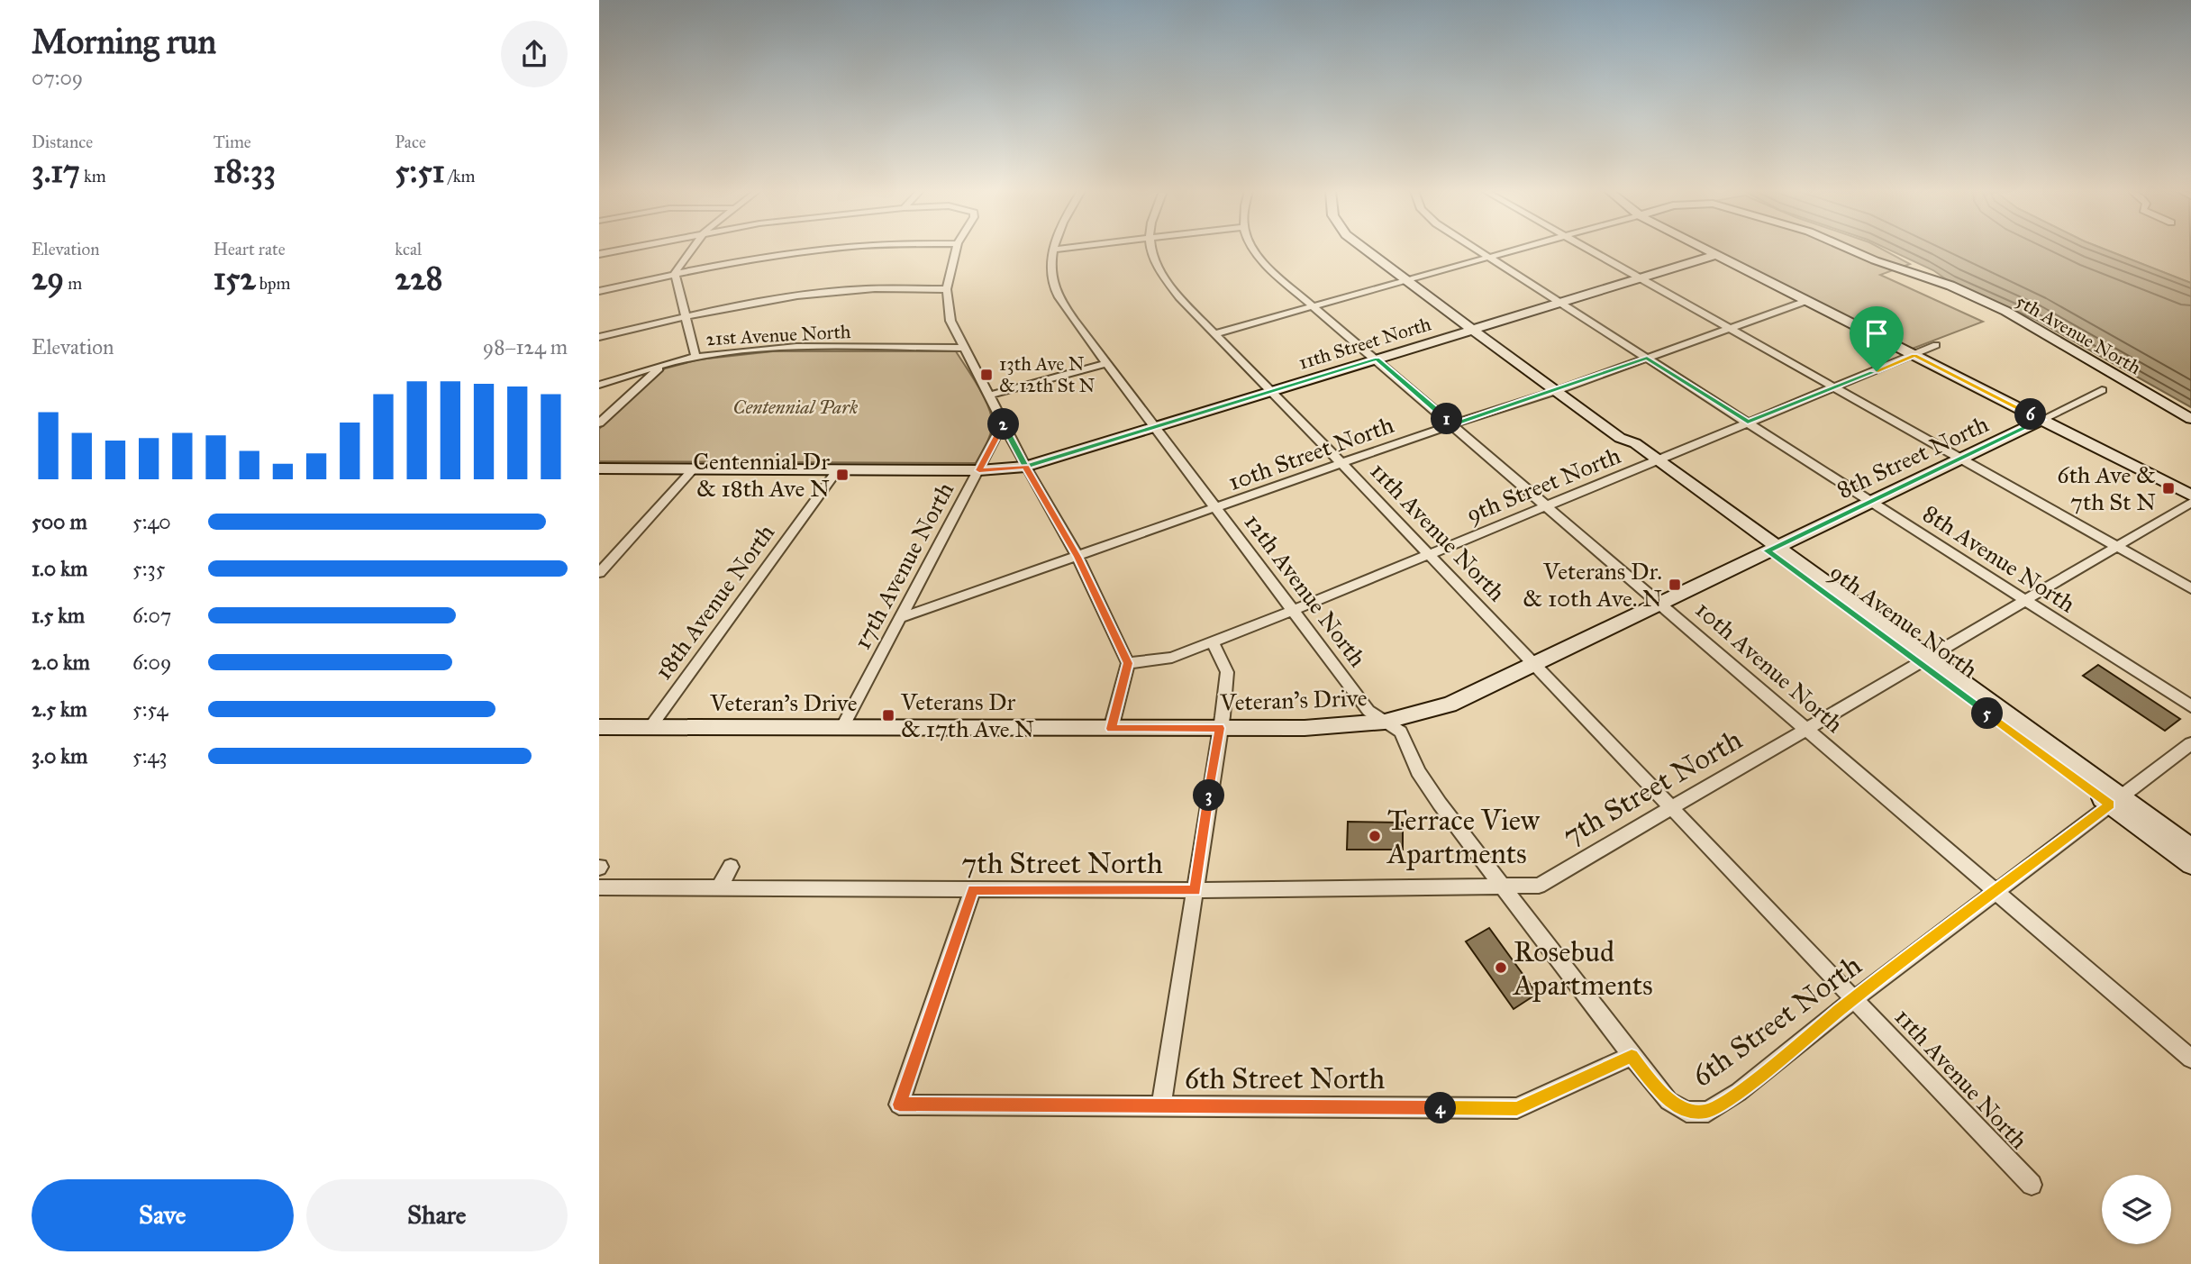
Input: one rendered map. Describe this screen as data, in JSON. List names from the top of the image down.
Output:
{
  "streets": {
    "street": [
      "5th Avenue North",
      "21st Avenue North",
      "11th Street North",
      "10th Street North",
      "8th Street North",
      "9th Street North",
      "11th Avenue North",
      "8th Avenue North",
      "17th Avenue North",
      "12th Avenue North",
      "18th Avenue North",
      "9th Avenue North",
      "10th Avenue North",
      "Veteran's Drive",
      "7th Street North",
      "6th Street North"
    ]
  },
  "crossings": [
    ["11th Street North", "11th Avenue North"],
    ["11th Street North", "8th Avenue North"],
    ["11th Street North", "17th Avenue North"],
    ["11th Street North", "12th Avenue North"],
    ["11th Street North", "9th Avenue North"],
    ["11th Street North", "10th Avenue North"],
    ["10th Street North", "11th Avenue North"],
    ["10th Street North", "8th Avenue North"],
    ["10th Street North", "17th Avenue North"],
    ["10th Street North", "12th Avenue North"],
    ["10th Street North", "9th Avenue North"],
    ["10th Street North", "10th Avenue North"],
    ["8th Street North", "11th Avenue North"],
    ["8th Street North", "8th Avenue North"],
    ["8th Street North", "9th Avenue North"],
    ["8th Street North", "10th Avenue North"],
    ["8th Street North", "Veteran's Drive"],
    ["9th Street North", "11th Avenue North"],
    ["9th Street North", "8th Avenue North"],
    ["9th Street North", "12th Avenue North"],
    ["9th Street North", "9th Avenue North"],
    ["9th Street North", "10th Avenue North"],
    ["11th Avenue North", "Veteran's Drive"],
    ["11th Avenue North", "7th Street North"],
    ["11th Avenue North", "6th Street North"],
    ["8th Avenue North", "7th Street North"],
    ["17th Avenue North", "Veteran's Drive"],
    ["12th Avenue North", "Veteran's Drive"],
    ["12th Avenue North", "7th Street North"],
    ["12th Avenue North", "6th Street North"],
    ["18th Avenue North", "Veteran's Drive"],
    ["9th Avenue North", "7th Street North"],
    ["9th Avenue North", "6th Street North"],
    ["10th Avenue North", "7th Street North"],
    ["10th Avenue North", "6th Street North"],
    ["7th Street North", "6th Street North"]
  ],
  "parks": ["Centennial Park"],
  "places": {
    "transit": [
      "13th Ave N & 12th St N",
      "Centennial Dr & 18th Ave N",
      "6th Ave & 7th St N",
      "Veterans Dr. & 10th Ave. N",
      "Veterans Dr & 17th Ave N"
    ],
    "other": ["Terrace View Apartments", "Rosebud Apartments"]
  },
  "page": {
    "heading": ["Morning run", "07:09"],
    "stats": [
      ["Distance", "3.17 km"],
      ["Time", "18:33"],
      ["Pace", "5:51 /km"],
      ["Elevation", "29 m"],
      ["Heart rate", "152 bpm"],
      ["kcal", "228"]
    ],
    "chart": ["Elevation", "98–124 m"],
    "pins": [
      "6",
      "1",
      "2",
      "5",
      "3",
      "4"
    ],
    "list": [
      {
        "name": "500 m",
        "note": "5:40"
      },
      {
        "name": "1.0 km",
        "note": "5:35"
      },
      {
        "name": "1.5 km",
        "note": "6:07"
      },
      {
        "name": "2.0 km",
        "note": "6:09"
      },
      {
        "name": "2.5 km",
        "note": "5:54"
      },
      {
        "name": "3.0 km",
        "note": "5:43"
      }
    ],
    "buttons": ["Save", "Share"]
  }
}
